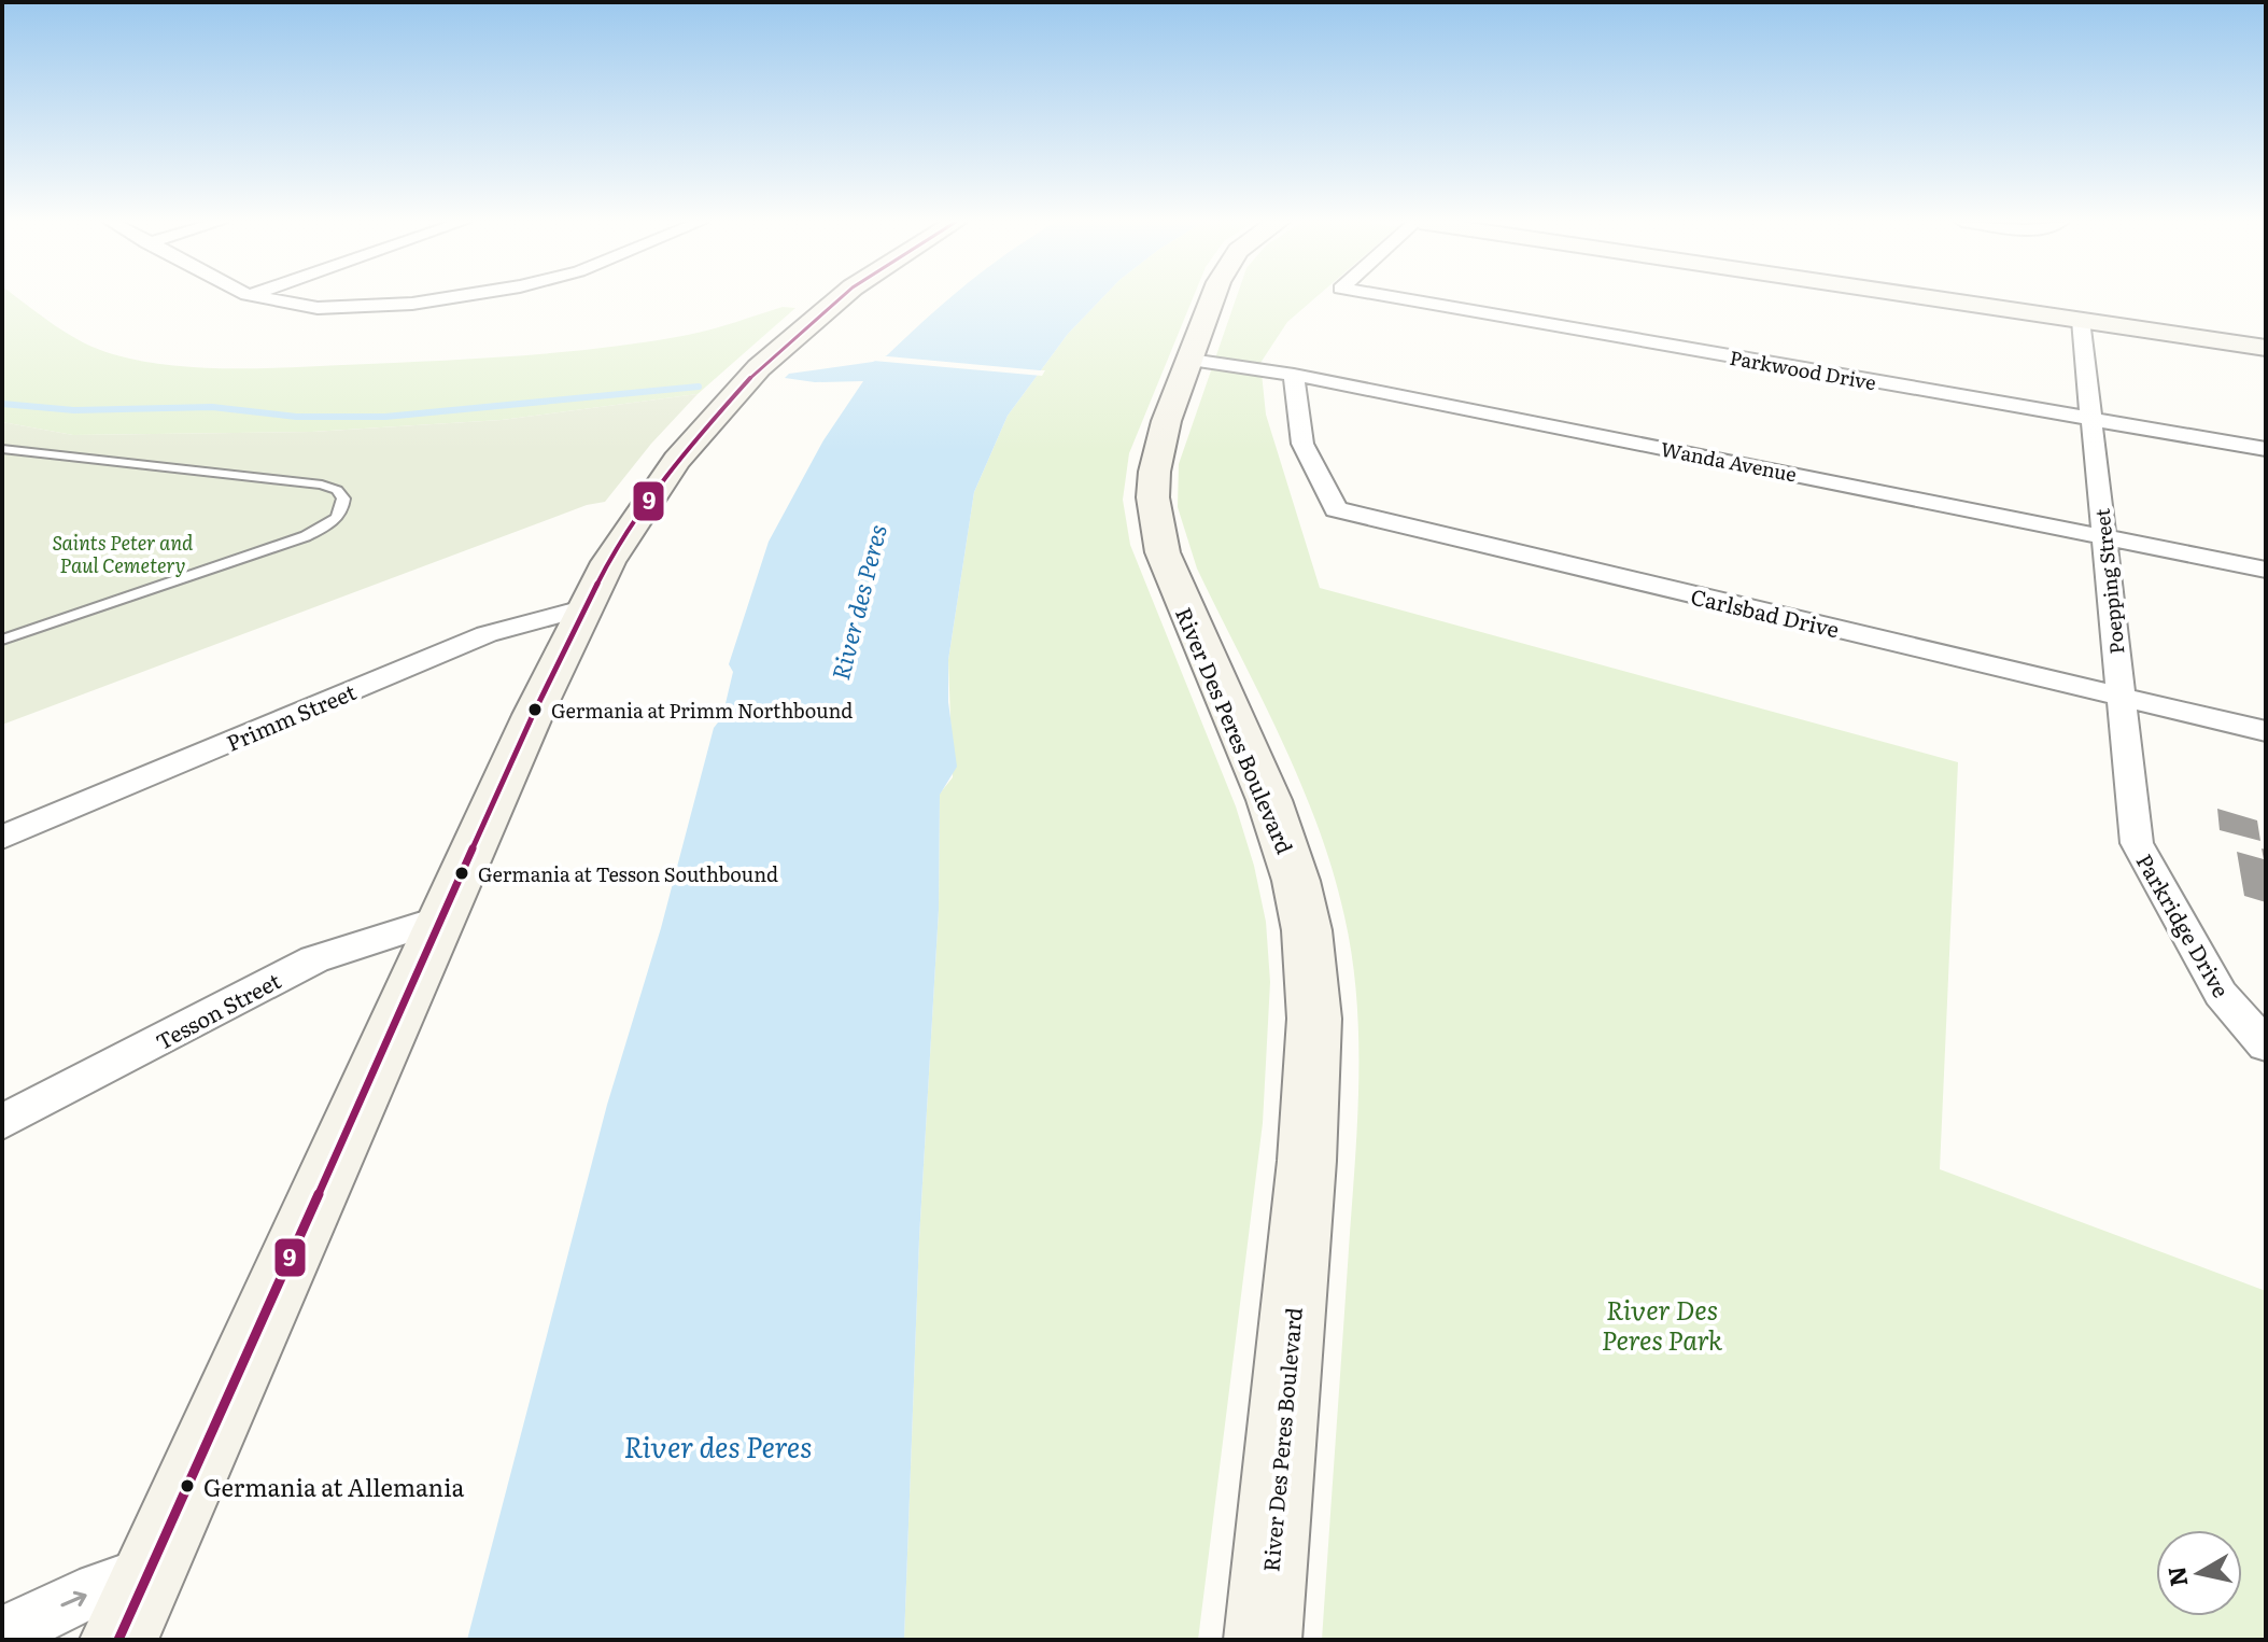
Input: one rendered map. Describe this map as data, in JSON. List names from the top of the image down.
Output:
{
  "streets": {
    "main road": ["River Des Peres Boulevard"],
    "street": [
      "Parkwood Drive",
      "Wanda Avenue",
      "Poepping Street",
      "Carlsbad Drive",
      "Primm Street",
      "Parkridge Drive",
      "Tesson Street"
    ]
  },
  "crossings": [
    ["Parkwood Drive", "Poepping Street"],
    ["Wanda Avenue", "Poepping Street"],
    ["Wanda Avenue", "Carlsbad Drive"],
    ["Wanda Avenue", "River Des Peres Boulevard"],
    ["Poepping Street", "Carlsbad Drive"],
    ["Poepping Street", "Parkridge Drive"]
  ],
  "water": ["River des Peres"],
  "parks": ["Saints Peter and Paul Cemetery", "River Des Peres Park"],
  "places": ["Germania at Primm Northbound", "Germania at Tesson Southbound", "Germania at Allemania"],
  "lines": ["transit line 9"],
  "north": "left"
}
